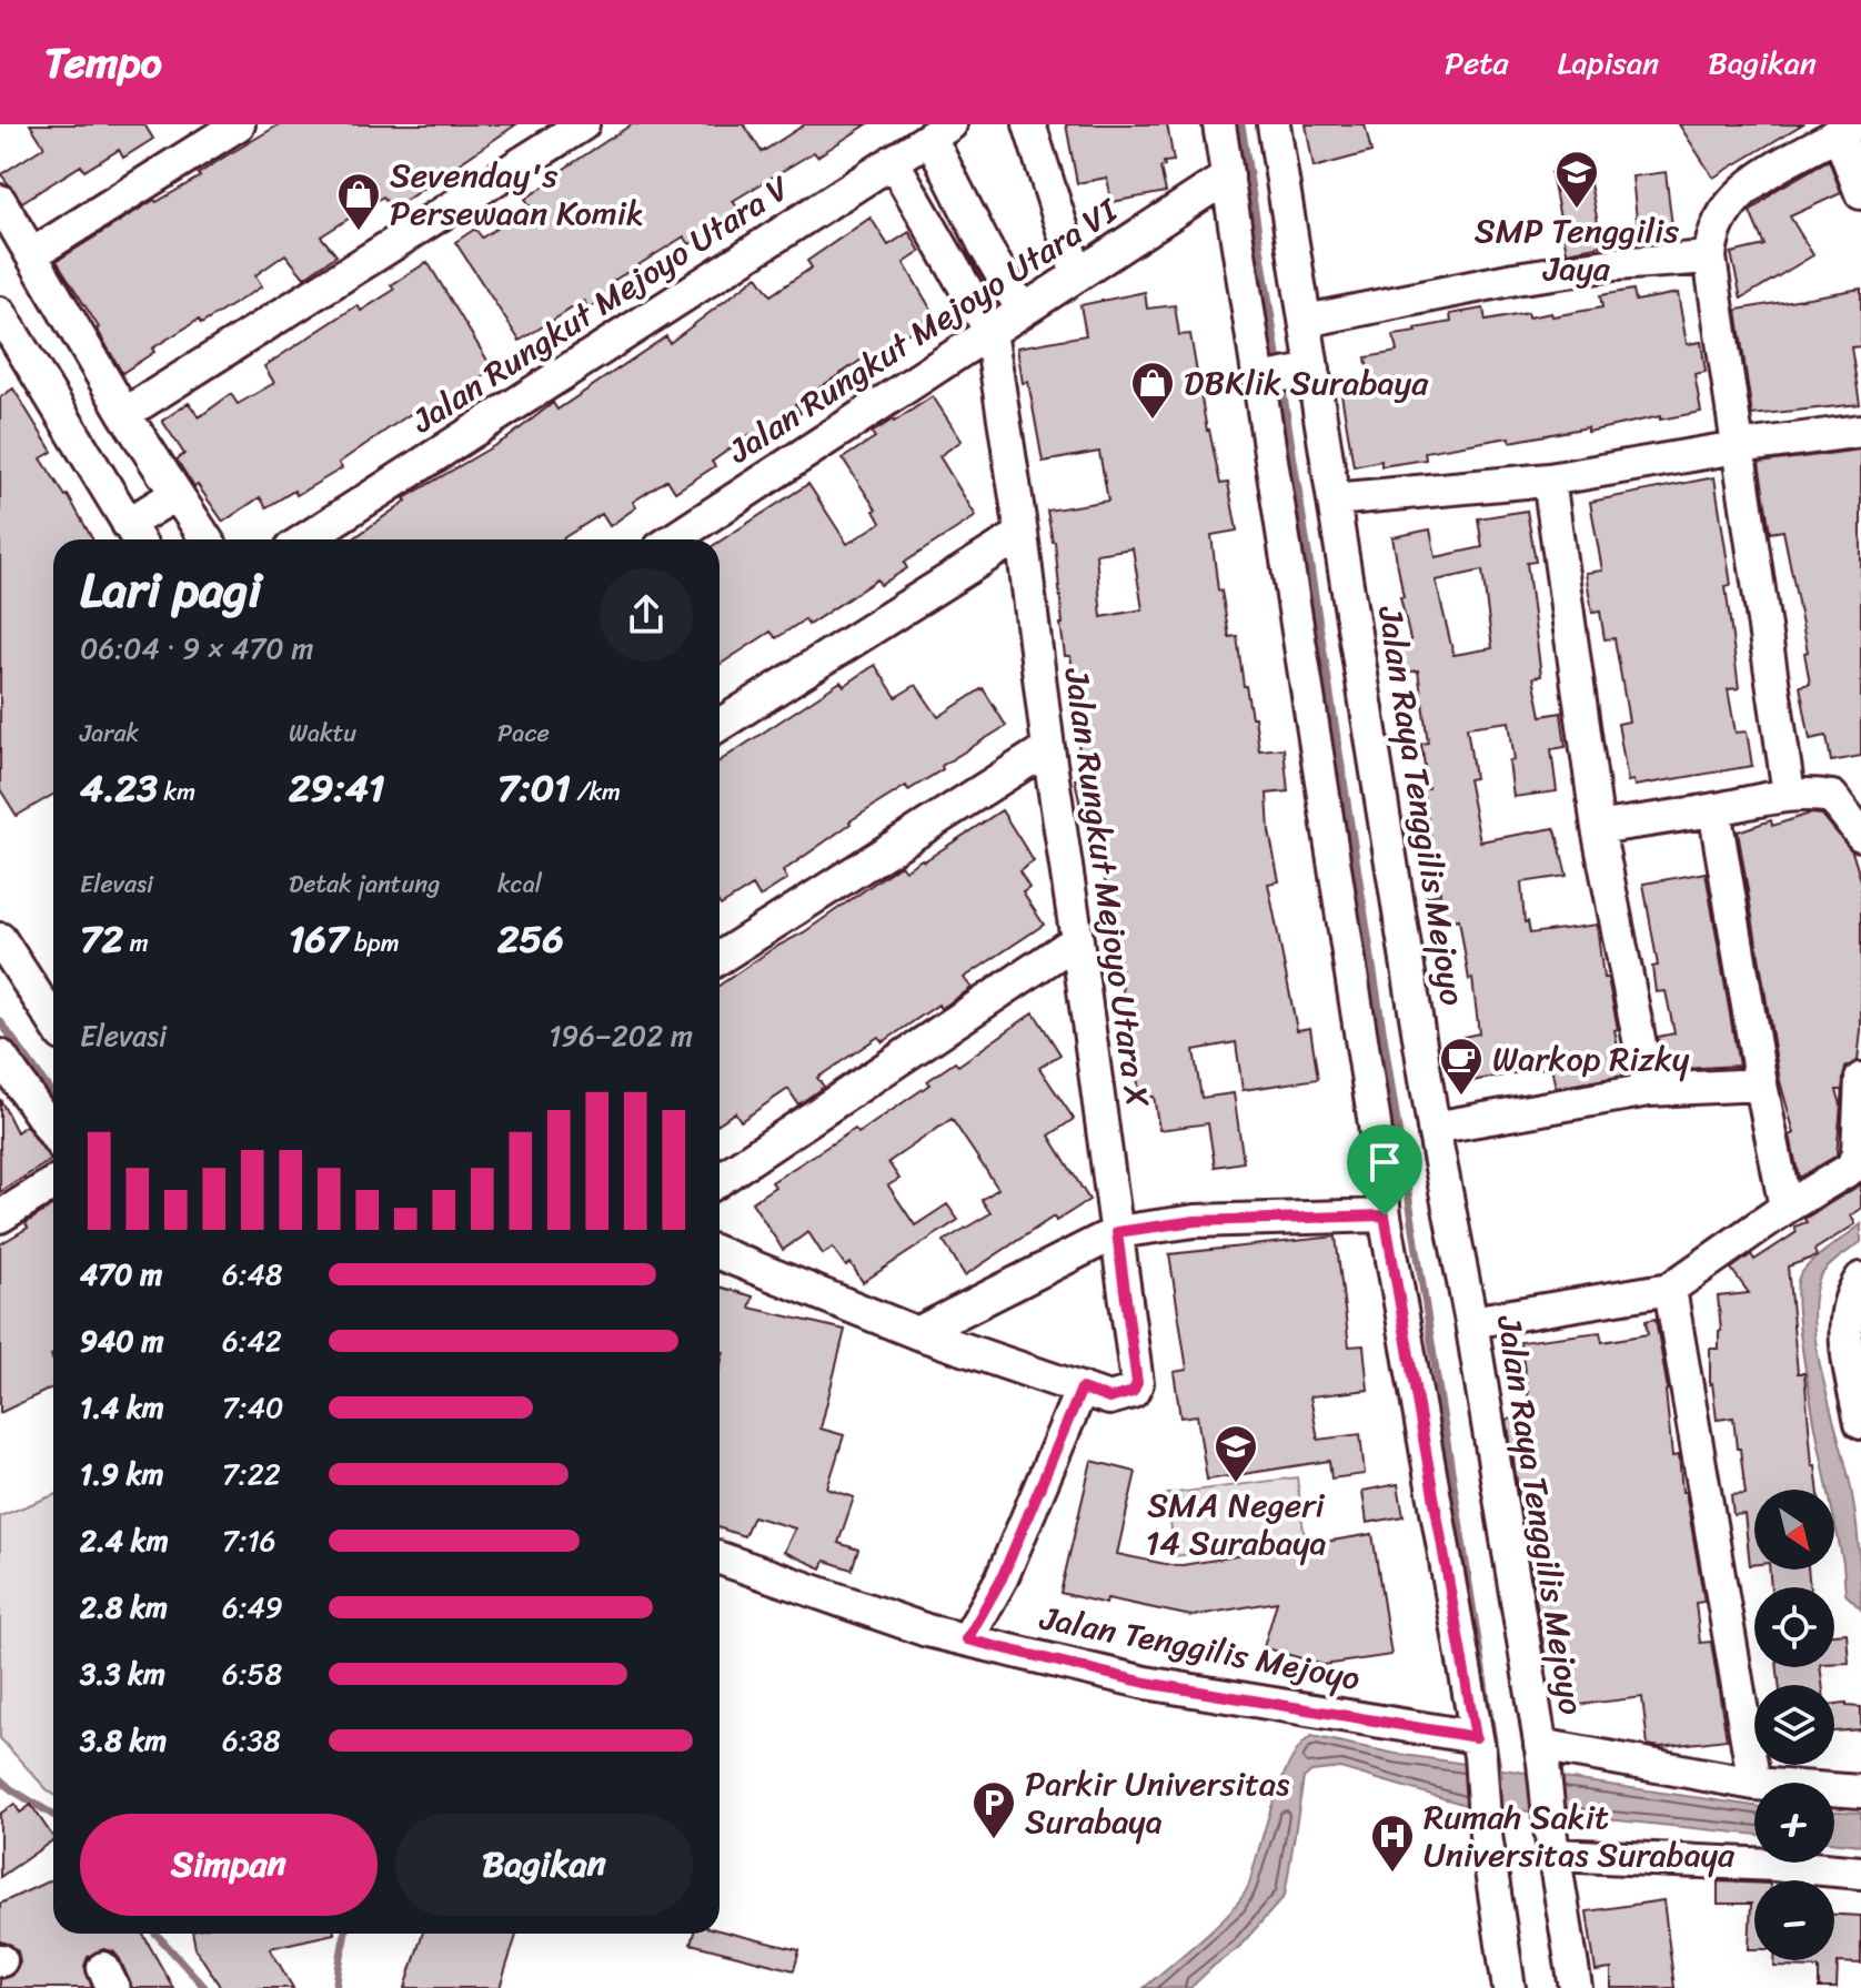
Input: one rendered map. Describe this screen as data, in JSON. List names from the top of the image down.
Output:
{
  "streets": {
    "street": [
      "Jalan Rungkut Mejoyo Utara V",
      "Jalan Rungkut Mejoyo Utara VI",
      "Jalan Raya Tenggilis Mejoyo",
      "Jalan Rungkut Mejoyo Utara X",
      "Jalan Tenggilis Mejoyo"
    ]
  },
  "crossings": [
    ["Jalan Rungkut Mejoyo Utara VI", "Jalan Rungkut Mejoyo Utara X"]
  ],
  "places": {
    "school or university": ["SMP Tenggilis Jaya", "SMA Negeri 14 Surabaya"],
    "shop": ["Sevenday's Persewaan Komik", "DBKlik Surabaya"],
    "cafe": ["Warkop Rizky"],
    "parking": ["Parkir Universitas Surabaya"],
    "hospital": ["Rumah Sakit Universitas Surabaya"]
  },
  "north": "bottom right",
  "page": {
    "header": "Tempo",
    "nav": ["Peta", "Lapisan", "Bagikan"],
    "heading": ["Lari pagi", "06:04 · 9 × 470 m"],
    "stats": [
      ["Jarak", "4.23 km"],
      ["Waktu", "29:41"],
      ["Pace", "7:01 /km"],
      ["Elevasi", "72 m"],
      ["Detak jantung", "167 bpm"],
      ["kcal", "256"]
    ],
    "chart": ["Elevasi", "196–202 m"],
    "list": [
      {
        "name": "470 m",
        "note": "6:48"
      },
      {
        "name": "940 m",
        "note": "6:42"
      },
      {
        "name": "1.4 km",
        "note": "7:40"
      },
      {
        "name": "1.9 km",
        "note": "7:22"
      },
      {
        "name": "2.4 km",
        "note": "7:16"
      },
      {
        "name": "2.8 km",
        "note": "6:49"
      },
      {
        "name": "3.3 km",
        "note": "6:58"
      },
      {
        "name": "3.8 km",
        "note": "6:38"
      }
    ],
    "map_buttons": ["+", "−"],
    "buttons": ["Simpan", "Bagikan"]
  }
}
